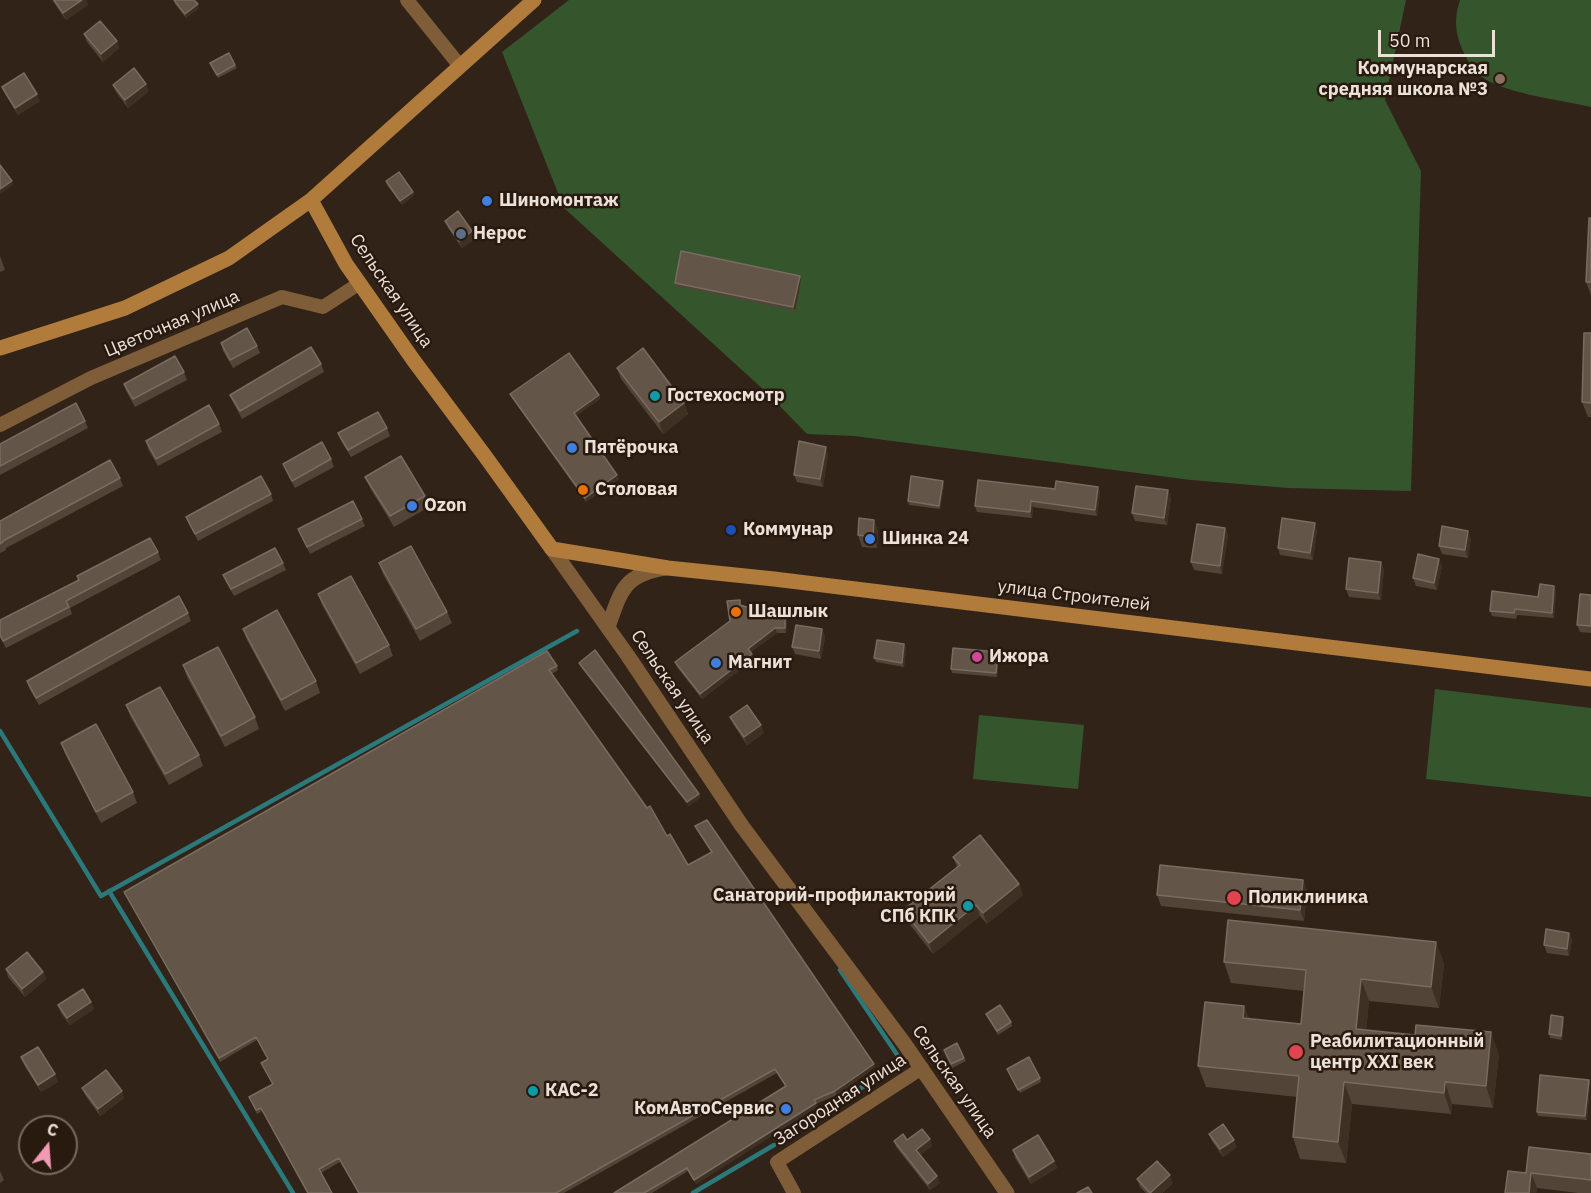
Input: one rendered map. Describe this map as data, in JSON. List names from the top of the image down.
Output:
{
  "streets": {
    "main road": ["Сельская улица", "улица Строителей"],
    "street": ["Цветочная улица", "Загородная улица"]
  },
  "crossings": [
    ["Сельская улица", "Цветочная улица"],
    ["Сельская улица", "улица Строителей"],
    ["Сельская улица", "Загородная улица"]
  ],
  "places": [
    "Коммунарская средняя школа №3",
    "Шиномонтаж",
    "Нерос",
    "Гостехосмотр",
    "Пятёрочка",
    "Столовая",
    "Ozon",
    "Коммунар",
    "Шинка 24",
    "Шашлык",
    "Ижора",
    "Магнит",
    "Поликлиника",
    "Санаторий-профилакторий СПб КПК",
    "Реабилитационный центр ХХI век",
    "КАС-2",
    "КомАвтоСервис"
  ],
  "scale_bar": "50 m",
  "north": "top"
}
